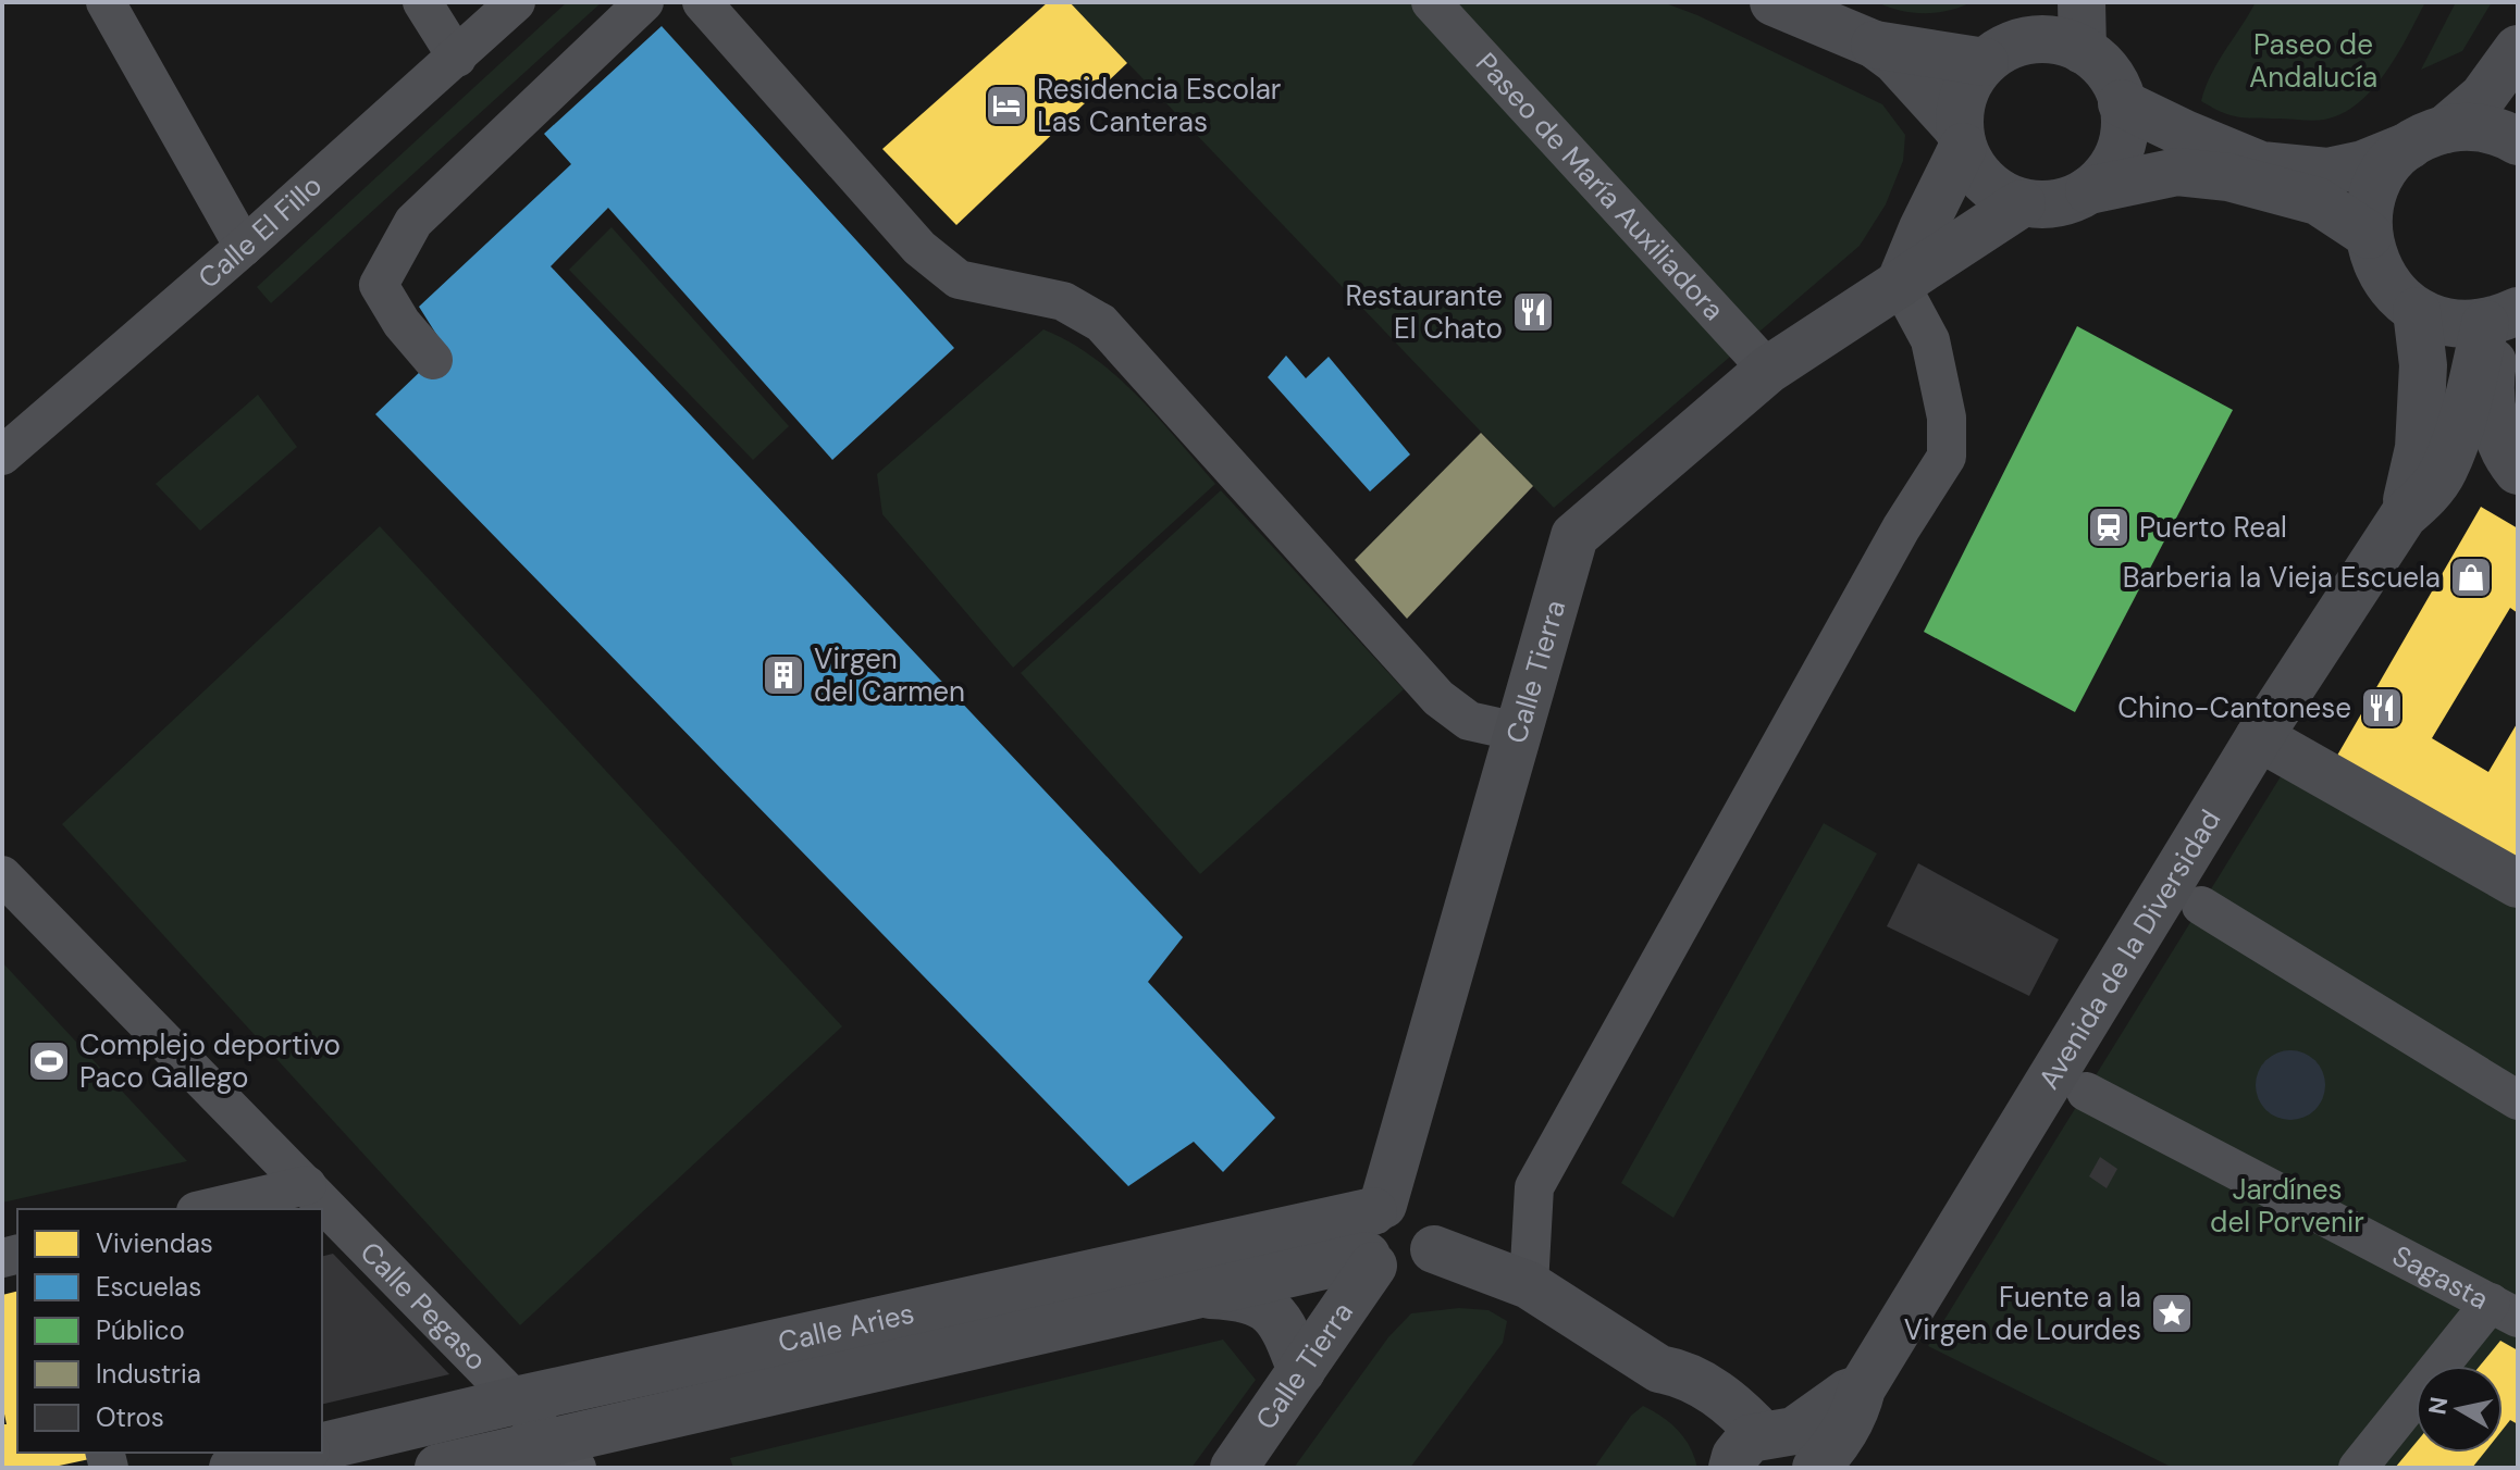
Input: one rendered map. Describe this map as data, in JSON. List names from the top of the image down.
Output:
{
  "streets": {
    "street": [
      "Paseo de María Auxiliadora",
      "Calle El Fillo",
      "Calle Tierra",
      "Avenida de la Diversidad",
      "Sagasta",
      "Calle Pegaso",
      "Calle Aries"
    ]
  },
  "crossings": [
    ["Paseo de María Auxiliadora", "Calle Tierra"],
    ["Calle Tierra", "Calle Aries"],
    ["Calle Pegaso", "Calle Aries"]
  ],
  "parks": ["Paseo de Andalucía", "Jardínes del Porvenir"],
  "places": {
    "hotel": ["Residencia Escolar Las Canteras"],
    "restaurant": ["Restaurante El Chato", "Chino-Cantonese"],
    "station": ["Puerto Real"],
    "shop": ["Barberia la Vieja Escuela"],
    "building": ["Virgen del Carmen"],
    "sports": ["Complejo deportivo Paco Gallego"],
    "place": ["Fuente a la Virgen de Lourdes"]
  },
  "legend": [
    "Viviendas",
    "Escuelas",
    "Público",
    "Industria",
    "Otros"
  ],
  "north": "left"
}
